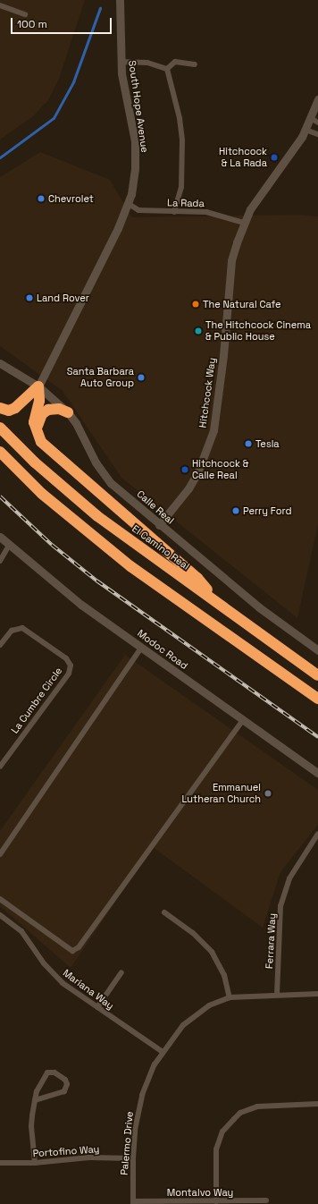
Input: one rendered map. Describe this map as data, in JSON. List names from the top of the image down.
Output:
{
  "streets": {
    "highway": ["El Camino Real"],
    "street": [
      "South Hope Avenue",
      "La Rada",
      "Hitchcock Way",
      "Calle Real",
      "Modoc Road",
      "La Cumbre Circle",
      "Ferrara Way",
      "Mariana Way",
      "Palermo Drive",
      "Portofino Way",
      "Montalvo Way"
    ]
  },
  "crossings": [
    ["South Hope Avenue", "La Rada"],
    ["South Hope Avenue", "Calle Real"],
    ["La Rada", "Hitchcock Way"],
    ["Hitchcock Way", "Calle Real"],
    ["Ferrara Way", "Palermo Drive"],
    ["Mariana Way", "Palermo Drive"],
    ["Palermo Drive", "Portofino Way"],
    ["Palermo Drive", "Montalvo Way"]
  ],
  "places": [
    "Hitchcock & La Rada",
    "Chevrolet",
    "Land Rover",
    "The Natural Cafe",
    "The Hitchcock Cinema & Public House",
    "Santa Barbara Auto Group",
    "Tesla",
    "Hitchcock & Calle Real",
    "Perry Ford",
    "Emmanuel Lutheran Church"
  ],
  "scale_bar": "100 m"
}
